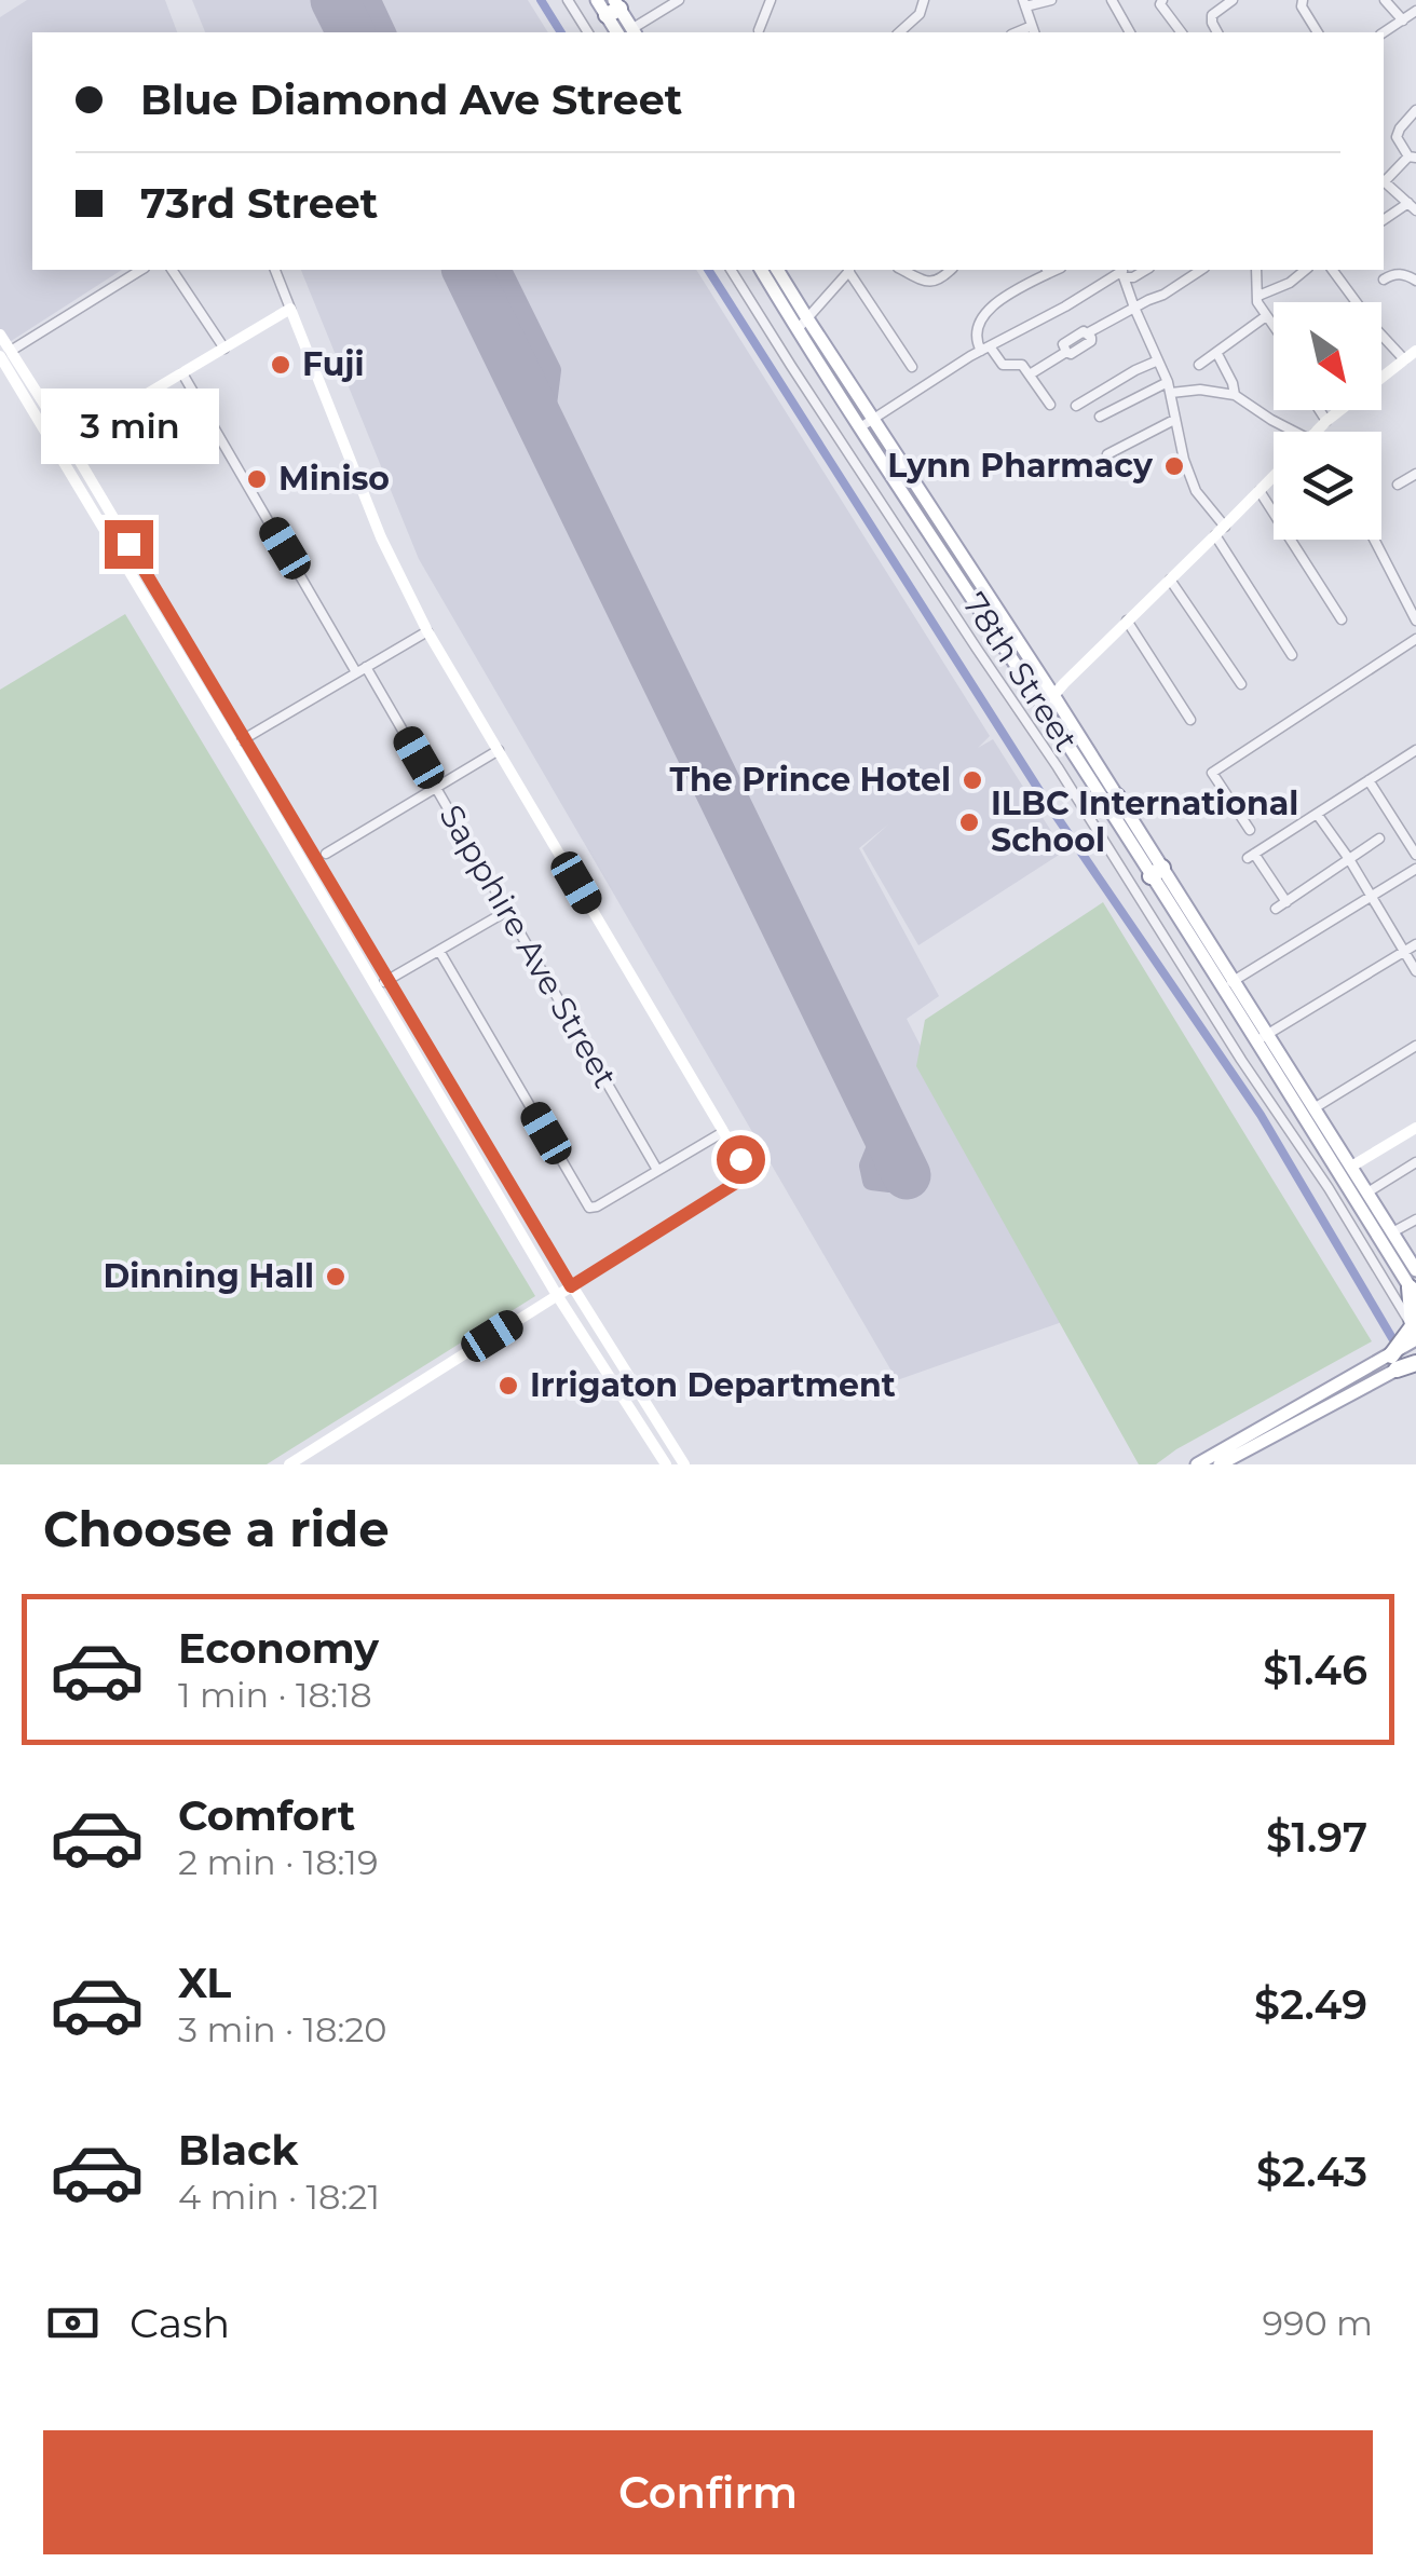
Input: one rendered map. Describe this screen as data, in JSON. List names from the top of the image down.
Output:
{
  "streets": {
    "main road": ["78th Street"],
    "street": ["Sapphire Ave Street"]
  },
  "places": [
    "Fuji",
    "Lynn Pharmacy",
    "Miniso",
    "The Prince Hotel",
    "ILBC International School",
    "Dinning Hall",
    "Irrigaton Department"
  ],
  "north": "bottom right",
  "page": {
    "banner": ["Blue Diamond Ave Street", "73rd Street"],
    "bubble": "3 min",
    "heading": "Choose a ride",
    "list": [
      {
        "name": "Economy",
        "note": "1 min · 18:18",
        "value": "$1.46"
      },
      {
        "name": "Comfort",
        "note": "2 min · 18:19",
        "value": "$1.97"
      },
      {
        "name": "XL",
        "note": "3 min · 18:20",
        "value": "$2.49"
      },
      {
        "name": "Black",
        "note": "4 min · 18:21",
        "value": "$2.43"
      }
    ],
    "pay": ["Cash", "990 m"],
    "buttons": "Confirm"
  }
}
